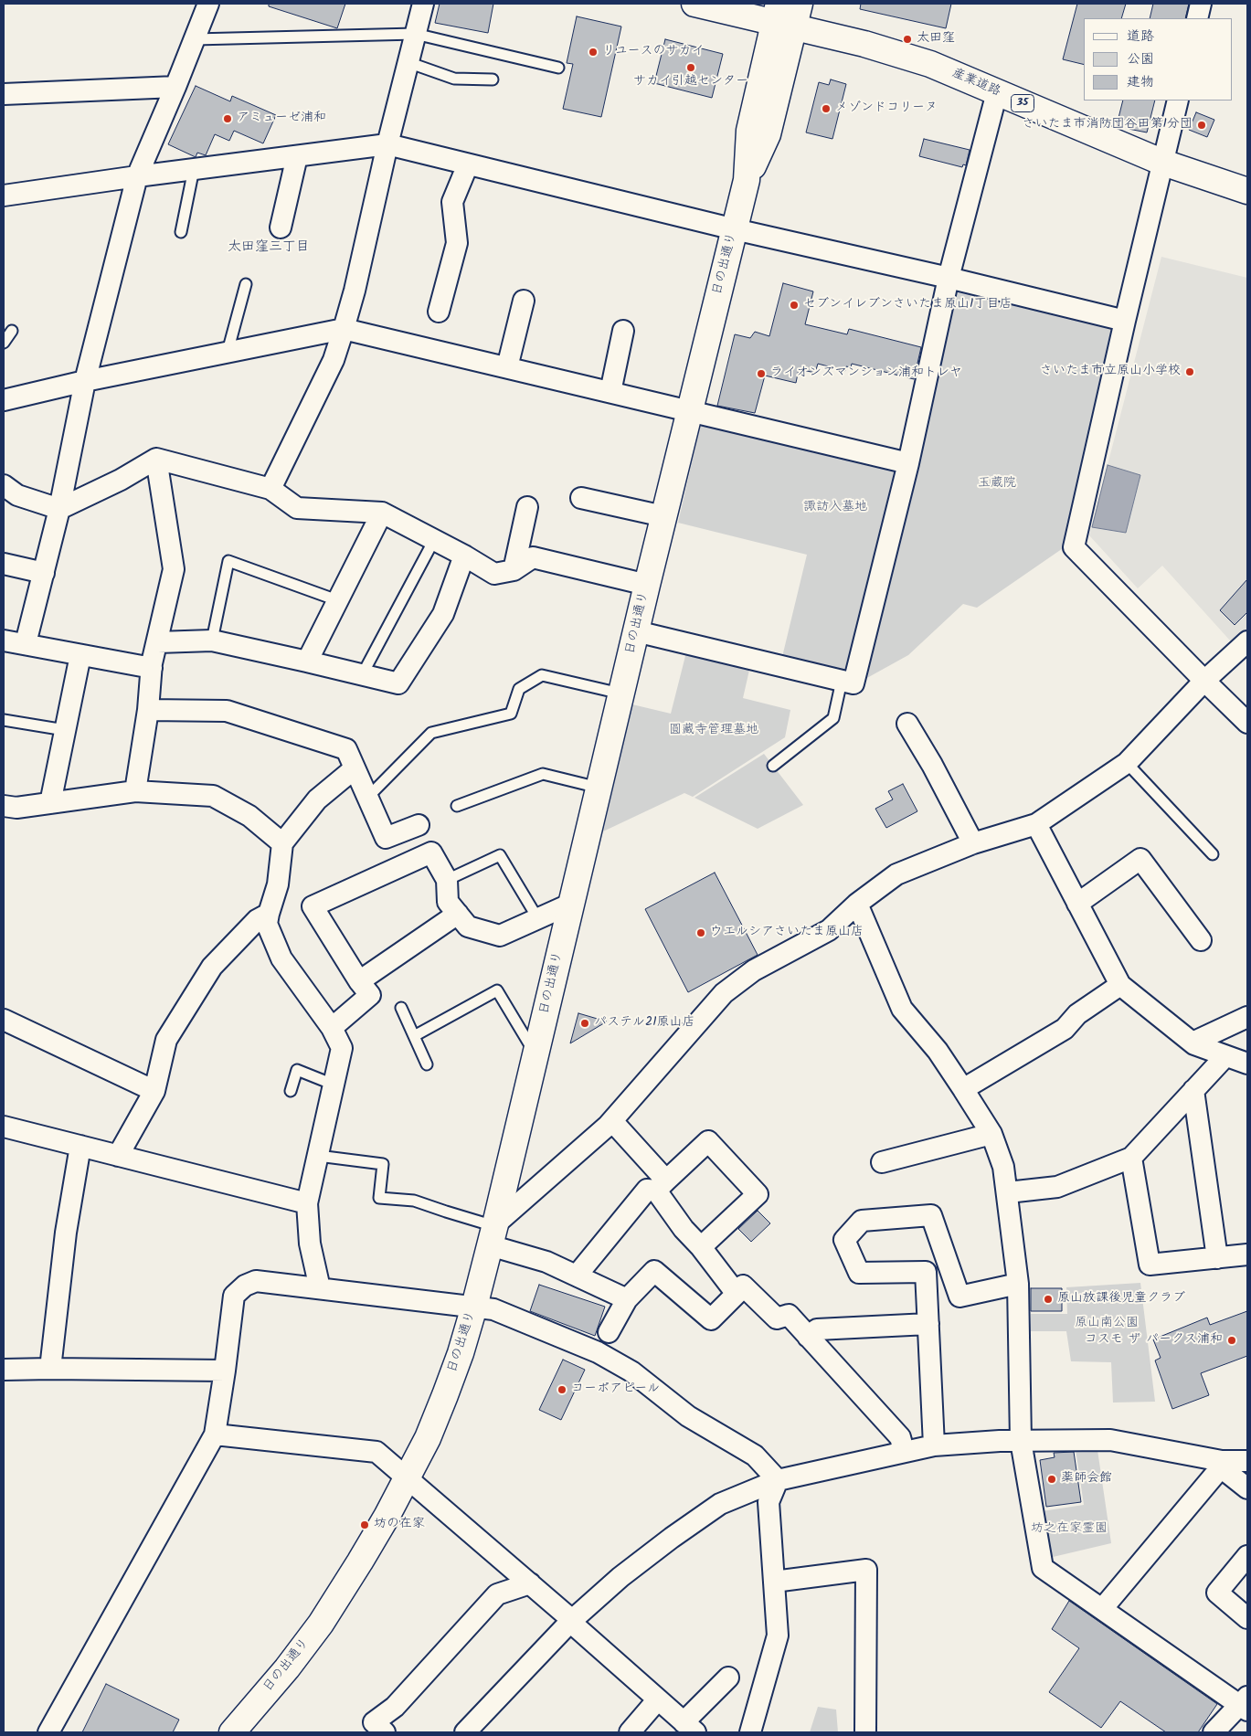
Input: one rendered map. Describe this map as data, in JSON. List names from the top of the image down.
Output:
{
  "streets": {
    "street": ["産業道路", "35", "日の出通り"]
  },
  "crossings": [
    ["産業道路", "日の出通り"]
  ],
  "districts": ["太田窪三丁目"],
  "parks": [
    "玉蔵院",
    "諏訪入墓地",
    "圓藏寺管理墓地",
    "原山南公園",
    "坊之在家霊園"
  ],
  "places": [
    "太田窪",
    "リユースのサカイ",
    "サカイ引越センター",
    "メゾンドコリーヌ",
    "アミューゼ浦和",
    "さいたま市消防団谷田第1分団",
    "セブンイレブンさいたま原山1丁目店",
    "さいたま市立原山小学校",
    "ライオンズマンション浦和トレヤ",
    "ウエルシアさいたま原山店",
    "パステル21原山店",
    "原山放課後児童クラブ",
    "コスモ ザ パークス浦和",
    "コーポアピール",
    "薬師会館",
    "坊の在家"
  ],
  "legend": ["道路", "公園", "建物"]
}
